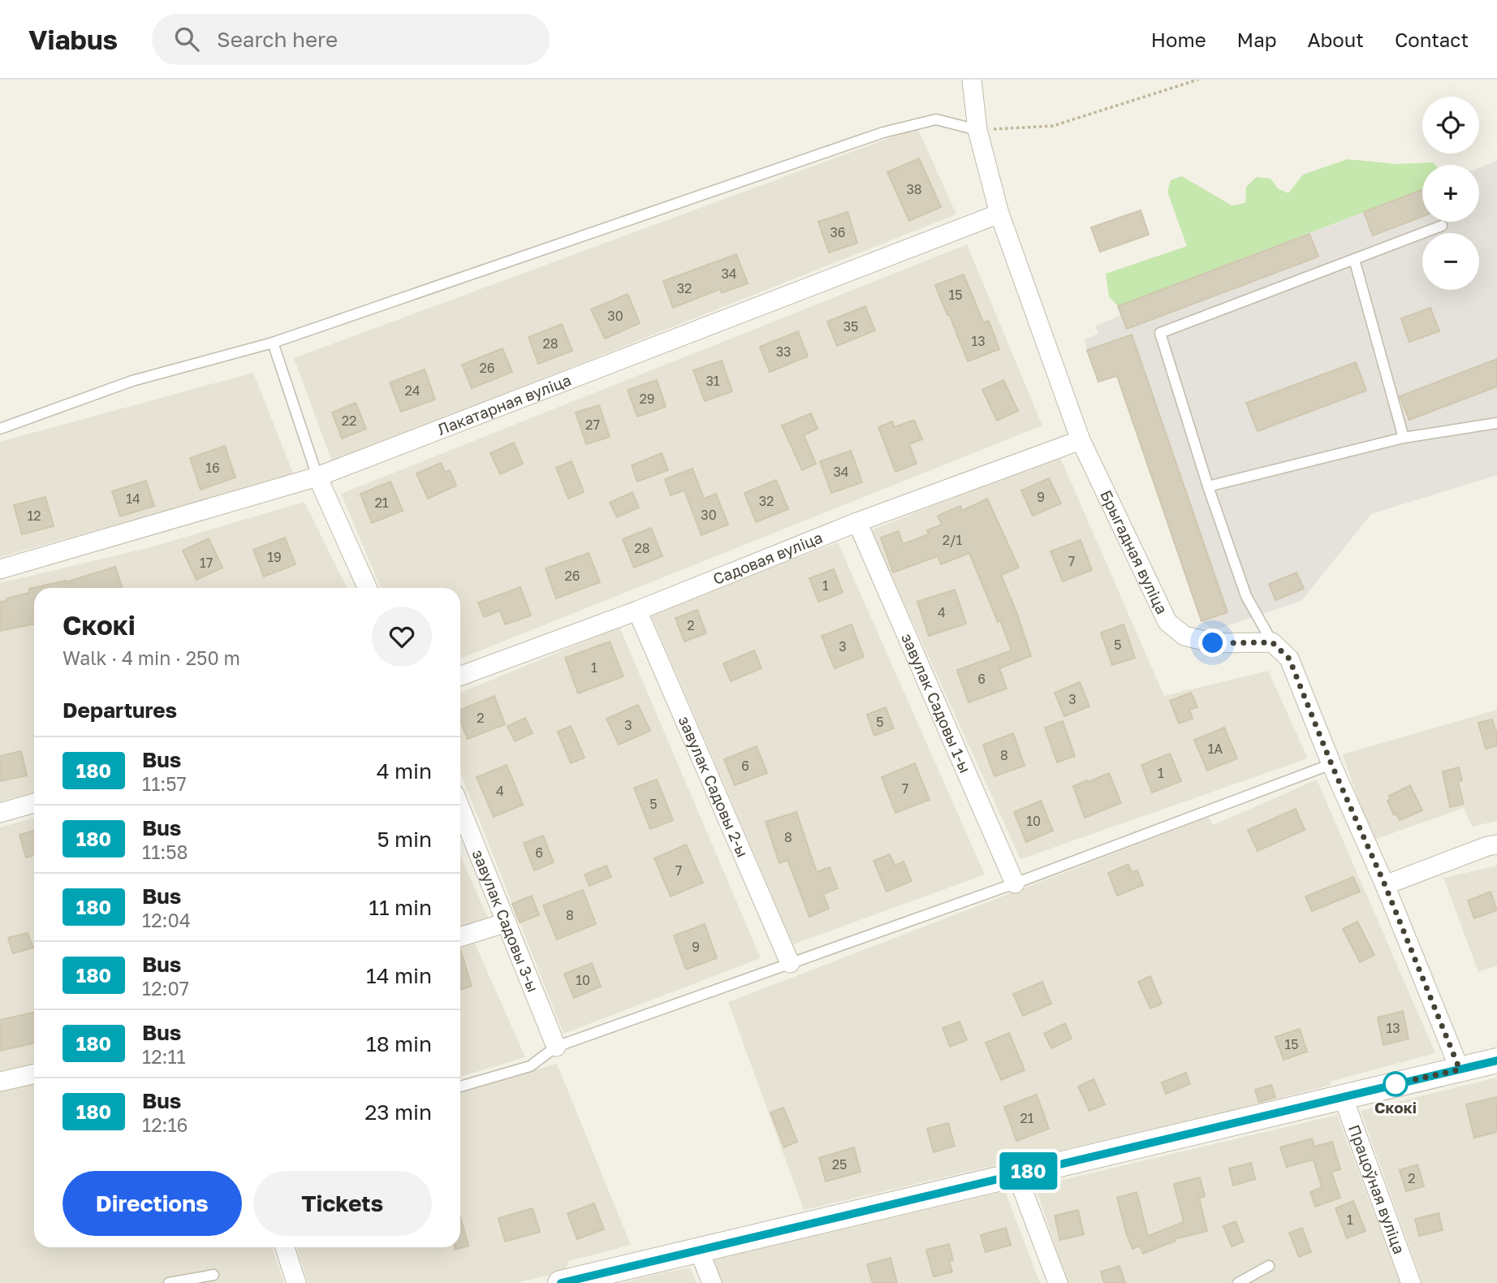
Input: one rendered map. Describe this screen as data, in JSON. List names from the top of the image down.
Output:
{
  "streets": {
    "street": [
      "Лакатарная вуліца",
      "Брыгадная вуліца",
      "Садовая вуліца",
      "завулак Садовы 1-ы",
      "завулак Садовы 2-ы",
      "завулак Садовы 3-ы",
      "Працоўная вуліца"
    ]
  },
  "crossings": [
    ["Лакатарная вуліца", "Брыгадная вуліца"],
    ["Брыгадная вуліца", "Садовая вуліца"],
    ["Садовая вуліца", "завулак Садовы 1-ы"],
    ["Садовая вуліца", "завулак Садовы 2-ы"]
  ],
  "places": ["Скокі"],
  "lines": ["bus line 180"],
  "house_numbers": [
    "38",
    "36",
    "34",
    "32",
    "15",
    "30",
    "35",
    "13",
    "28",
    "33",
    "26",
    "31",
    "24",
    "29",
    "22",
    "27",
    "16",
    "34",
    "9",
    "14",
    "32",
    "21",
    "30",
    "12",
    "2/1",
    "28",
    "19",
    "7",
    "17",
    "26",
    "1",
    "4",
    "2",
    "5",
    "3",
    "1",
    "6",
    "3",
    "2",
    "5",
    "3",
    "1A",
    "8",
    "6",
    "1",
    "7",
    "4",
    "5",
    "10",
    "8",
    "6",
    "7",
    "8",
    "9",
    "10",
    "13",
    "15",
    "21",
    "25",
    "2",
    "1"
  ],
  "page": {
    "header": "Viabus",
    "search": "Search here",
    "nav": [
      "Home",
      "Map",
      "About",
      "Contact"
    ],
    "on_map": "180",
    "map_buttons": ["+", "−"],
    "heading": [
      ["Скокі", "Walk · 4 min · 250 m"],
      "Departures"
    ],
    "list": [
      {
        "mark": "180",
        "name": "Bus",
        "note": "11:57",
        "value": "4 min"
      },
      {
        "mark": "180",
        "name": "Bus",
        "note": "11:58",
        "value": "5 min"
      },
      {
        "mark": "180",
        "name": "Bus",
        "note": "12:04",
        "value": "11 min"
      },
      {
        "mark": "180",
        "name": "Bus",
        "note": "12:07",
        "value": "14 min"
      },
      {
        "mark": "180",
        "name": "Bus",
        "note": "12:11",
        "value": "18 min"
      },
      {
        "mark": "180",
        "name": "Bus",
        "note": "12:16",
        "value": "23 min"
      }
    ],
    "buttons": ["Directions", "Tickets"]
  }
}
